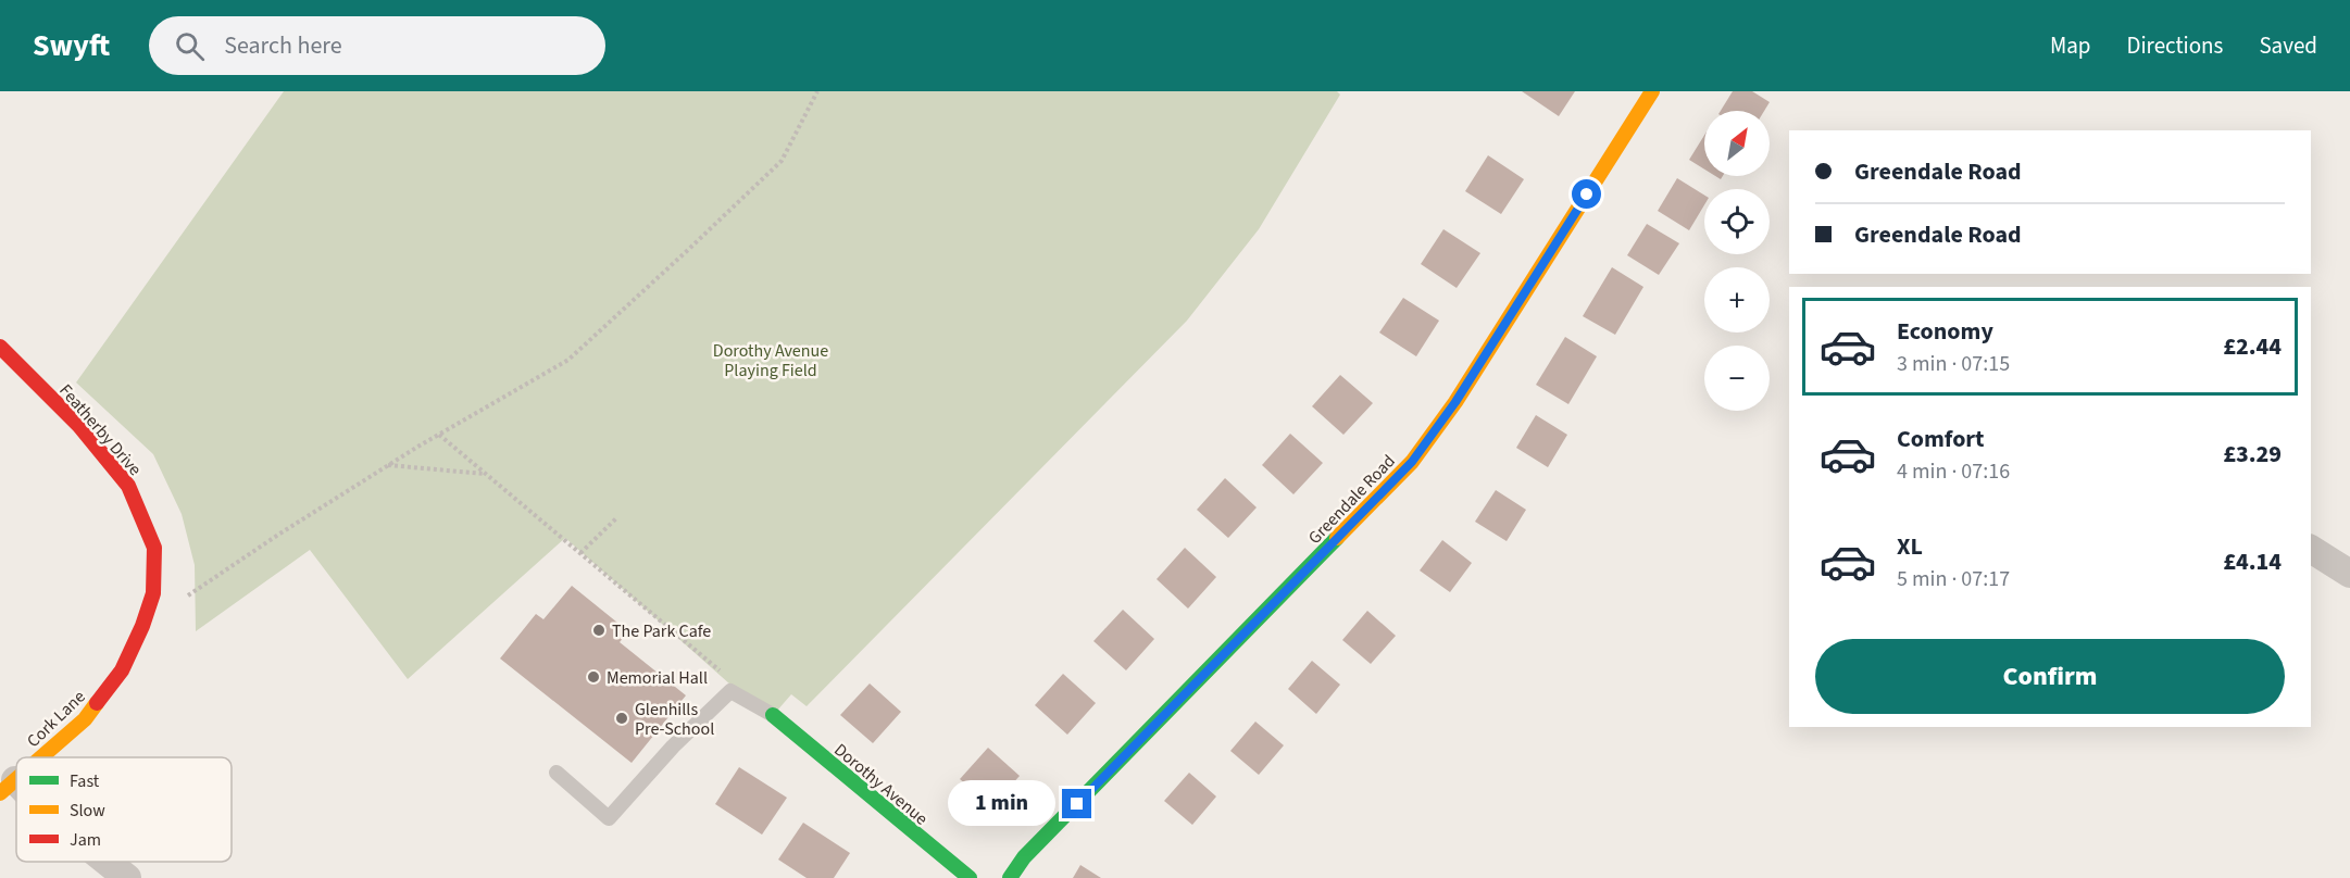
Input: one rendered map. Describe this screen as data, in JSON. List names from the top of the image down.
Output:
{
  "streets": {
    "street": [
      "Featherby Drive",
      "Greendale Road",
      "Cork Lane",
      "Dorothy Avenue"
    ]
  },
  "crossings": [
    ["Featherby Drive", "Cork Lane"]
  ],
  "parks": ["Dorothy Avenue Playing Field"],
  "places": ["The Park Cafe", "Memorial Hall", "Glenhills Pre-School"],
  "legend": ["Fast", "Slow", "Jam"],
  "north": "top right",
  "page": {
    "header": "Swyft",
    "search": "Search here",
    "nav": ["Map", "Directions", "Saved"],
    "map_buttons": ["+", "−"],
    "banner": ["Greendale Road", "Greendale Road"],
    "list": [
      {
        "name": "Economy",
        "note": "3 min · 07:15",
        "value": "£2.44"
      },
      {
        "name": "Comfort",
        "note": "4 min · 07:16",
        "value": "£3.29"
      },
      {
        "name": "XL",
        "note": "5 min · 07:17",
        "value": "£4.14"
      }
    ],
    "buttons": "Confirm",
    "bubble": "1 min"
  }
}
